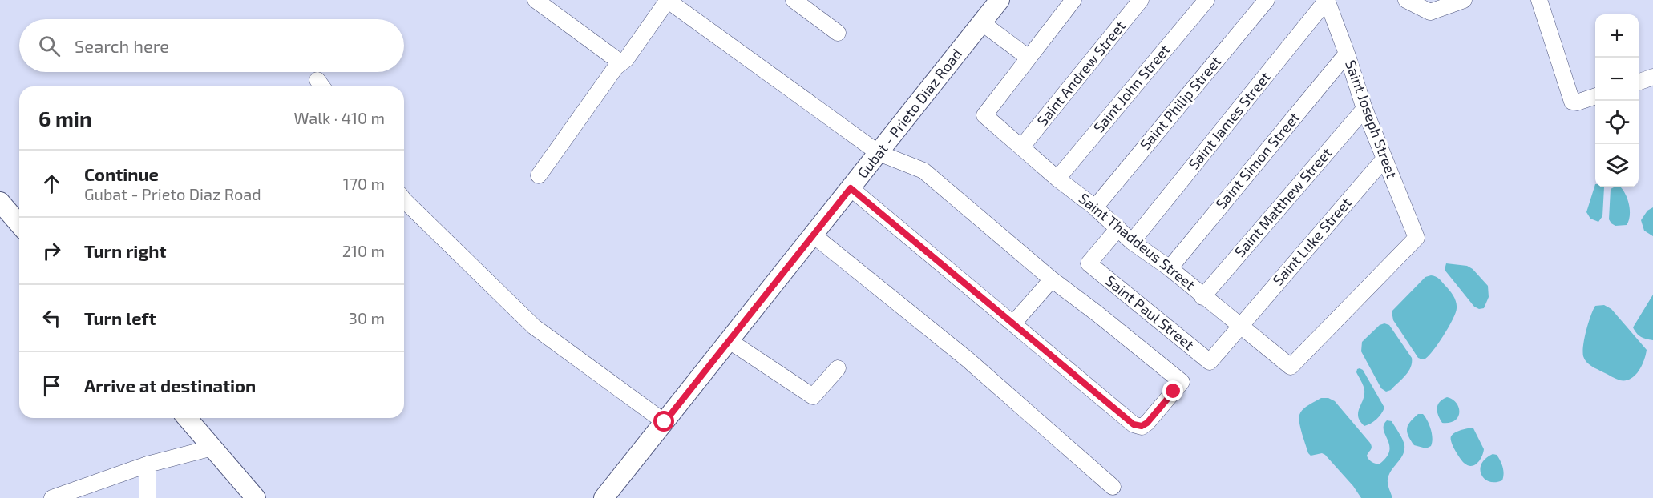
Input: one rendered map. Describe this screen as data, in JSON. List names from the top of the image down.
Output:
{
  "streets": {
    "main road": ["Gubat - Prieto Diaz Road"],
    "street": [
      "Saint Andrew Street",
      "Saint John Street",
      "Saint Philip Street",
      "Saint Joseph Street",
      "Saint James Street",
      "Saint Simon Street",
      "Saint Matthew Street",
      "Saint Thaddeus Street",
      "Saint Luke Street",
      "Saint Paul Street"
    ]
  },
  "crossings": [
    ["Saint Andrew Street", "Saint Thaddeus Street"],
    ["Saint John Street", "Saint Thaddeus Street"],
    ["Saint Philip Street", "Saint Thaddeus Street"],
    ["Saint Joseph Street", "Saint James Street"],
    ["Saint Joseph Street", "Saint Simon Street"],
    ["Saint Joseph Street", "Saint Matthew Street"],
    ["Saint Joseph Street", "Saint Thaddeus Street"],
    ["Saint Joseph Street", "Saint Luke Street"],
    ["Saint James Street", "Saint Thaddeus Street"],
    ["Saint Simon Street", "Saint Thaddeus Street"],
    ["Saint Matthew Street", "Saint Thaddeus Street"],
    ["Saint Thaddeus Street", "Saint Luke Street"],
    ["Saint Thaddeus Street", "Saint Paul Street"],
    ["Saint Luke Street", "Saint Paul Street"]
  ],
  "page": {
    "map_buttons": ["+", "−"],
    "search": "Search here",
    "heading": ["6 min", "Walk · 410 m"],
    "list": [
      ["Continue", "Gubat - Prieto Diaz Road", "170 m"],
      ["Turn right", "210 m"],
      ["Turn left", "30 m"],
      "Arrive at destination"
    ]
  }
}
